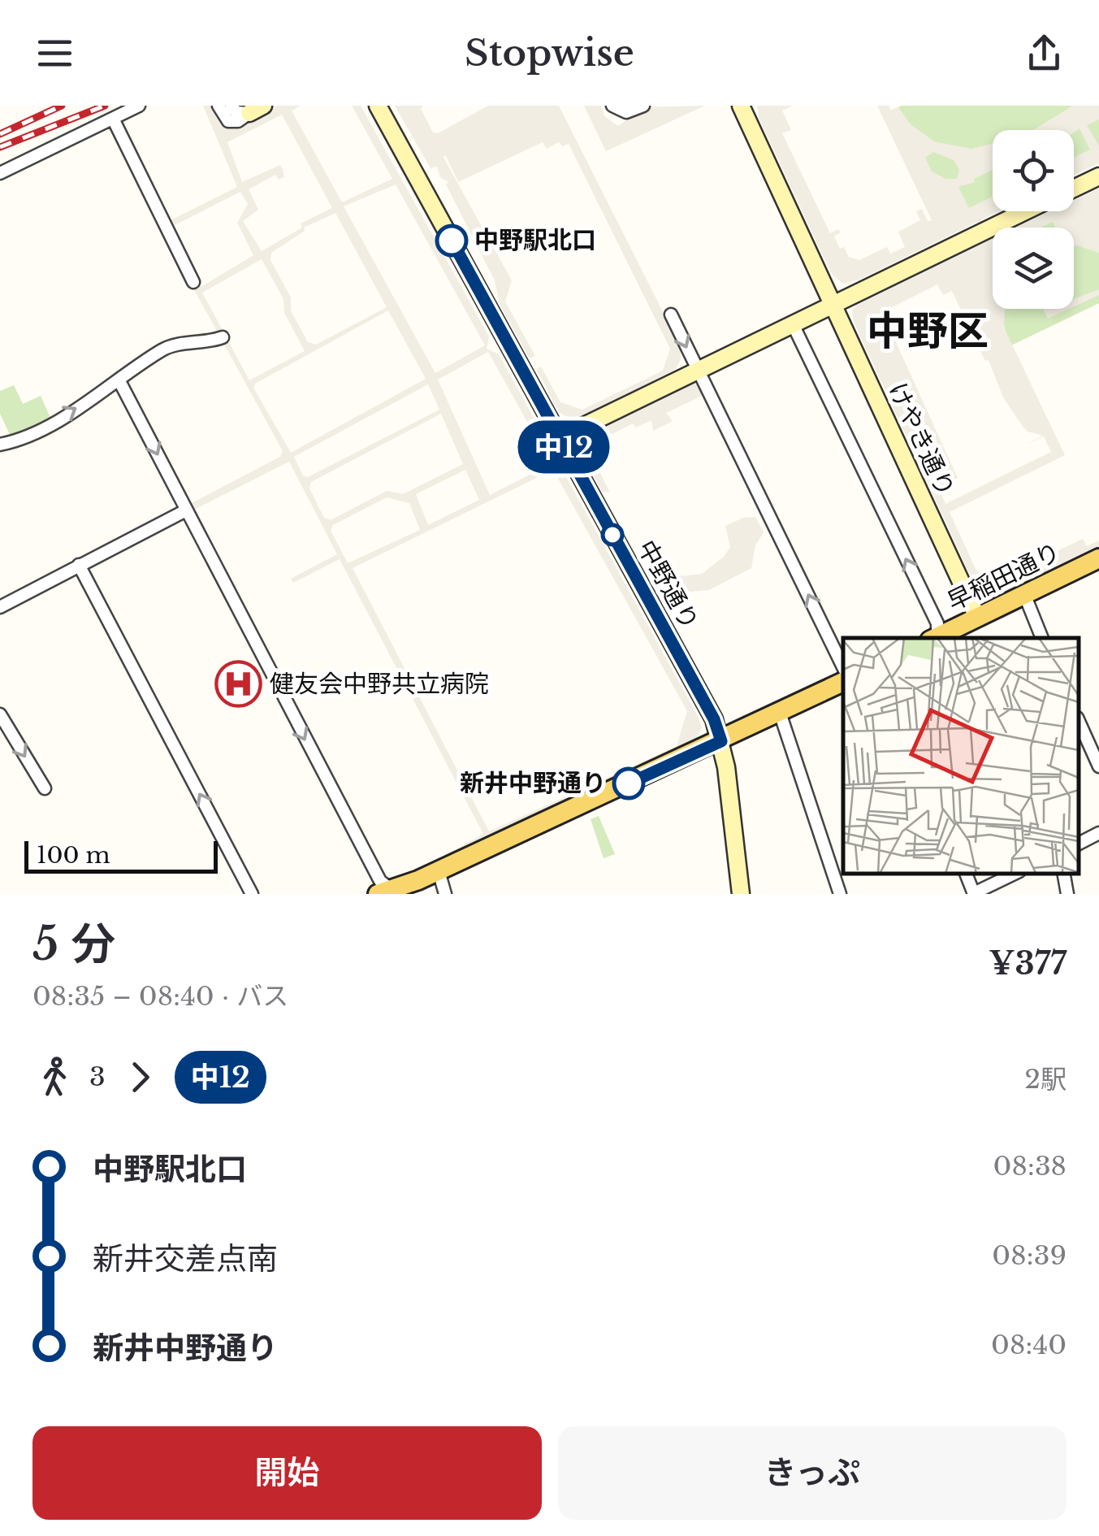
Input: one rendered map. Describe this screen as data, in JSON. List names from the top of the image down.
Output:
{
  "streets": {
    "main road": ["早稲田通り"],
    "street": ["けやき通り", "中野通り"]
  },
  "crossings": [
    ["けやき通り", "早稲田通り"]
  ],
  "districts": ["中野区"],
  "places": {
    "other": ["中野駅北口", "新井中野通り"],
    "hospital": ["健友会中野共立病院"]
  },
  "lines": ["bus line 中12"],
  "scale_bar": "100 m",
  "page": {
    "header": "Stopwise",
    "on_map": "中12",
    "scale": "100 m",
    "heading": ["5 分", "08:35 – 08:40 · バス", "¥377"],
    "legs": ["3", "中12", "2駅"],
    "list": [
      {
        "name": "中野駅北口",
        "value": "08:38"
      },
      {
        "name": "新井交差点南",
        "value": "08:39"
      },
      {
        "name": "新井中野通り",
        "value": "08:40"
      }
    ],
    "buttons": ["開始", "きっぷ"]
  }
}
